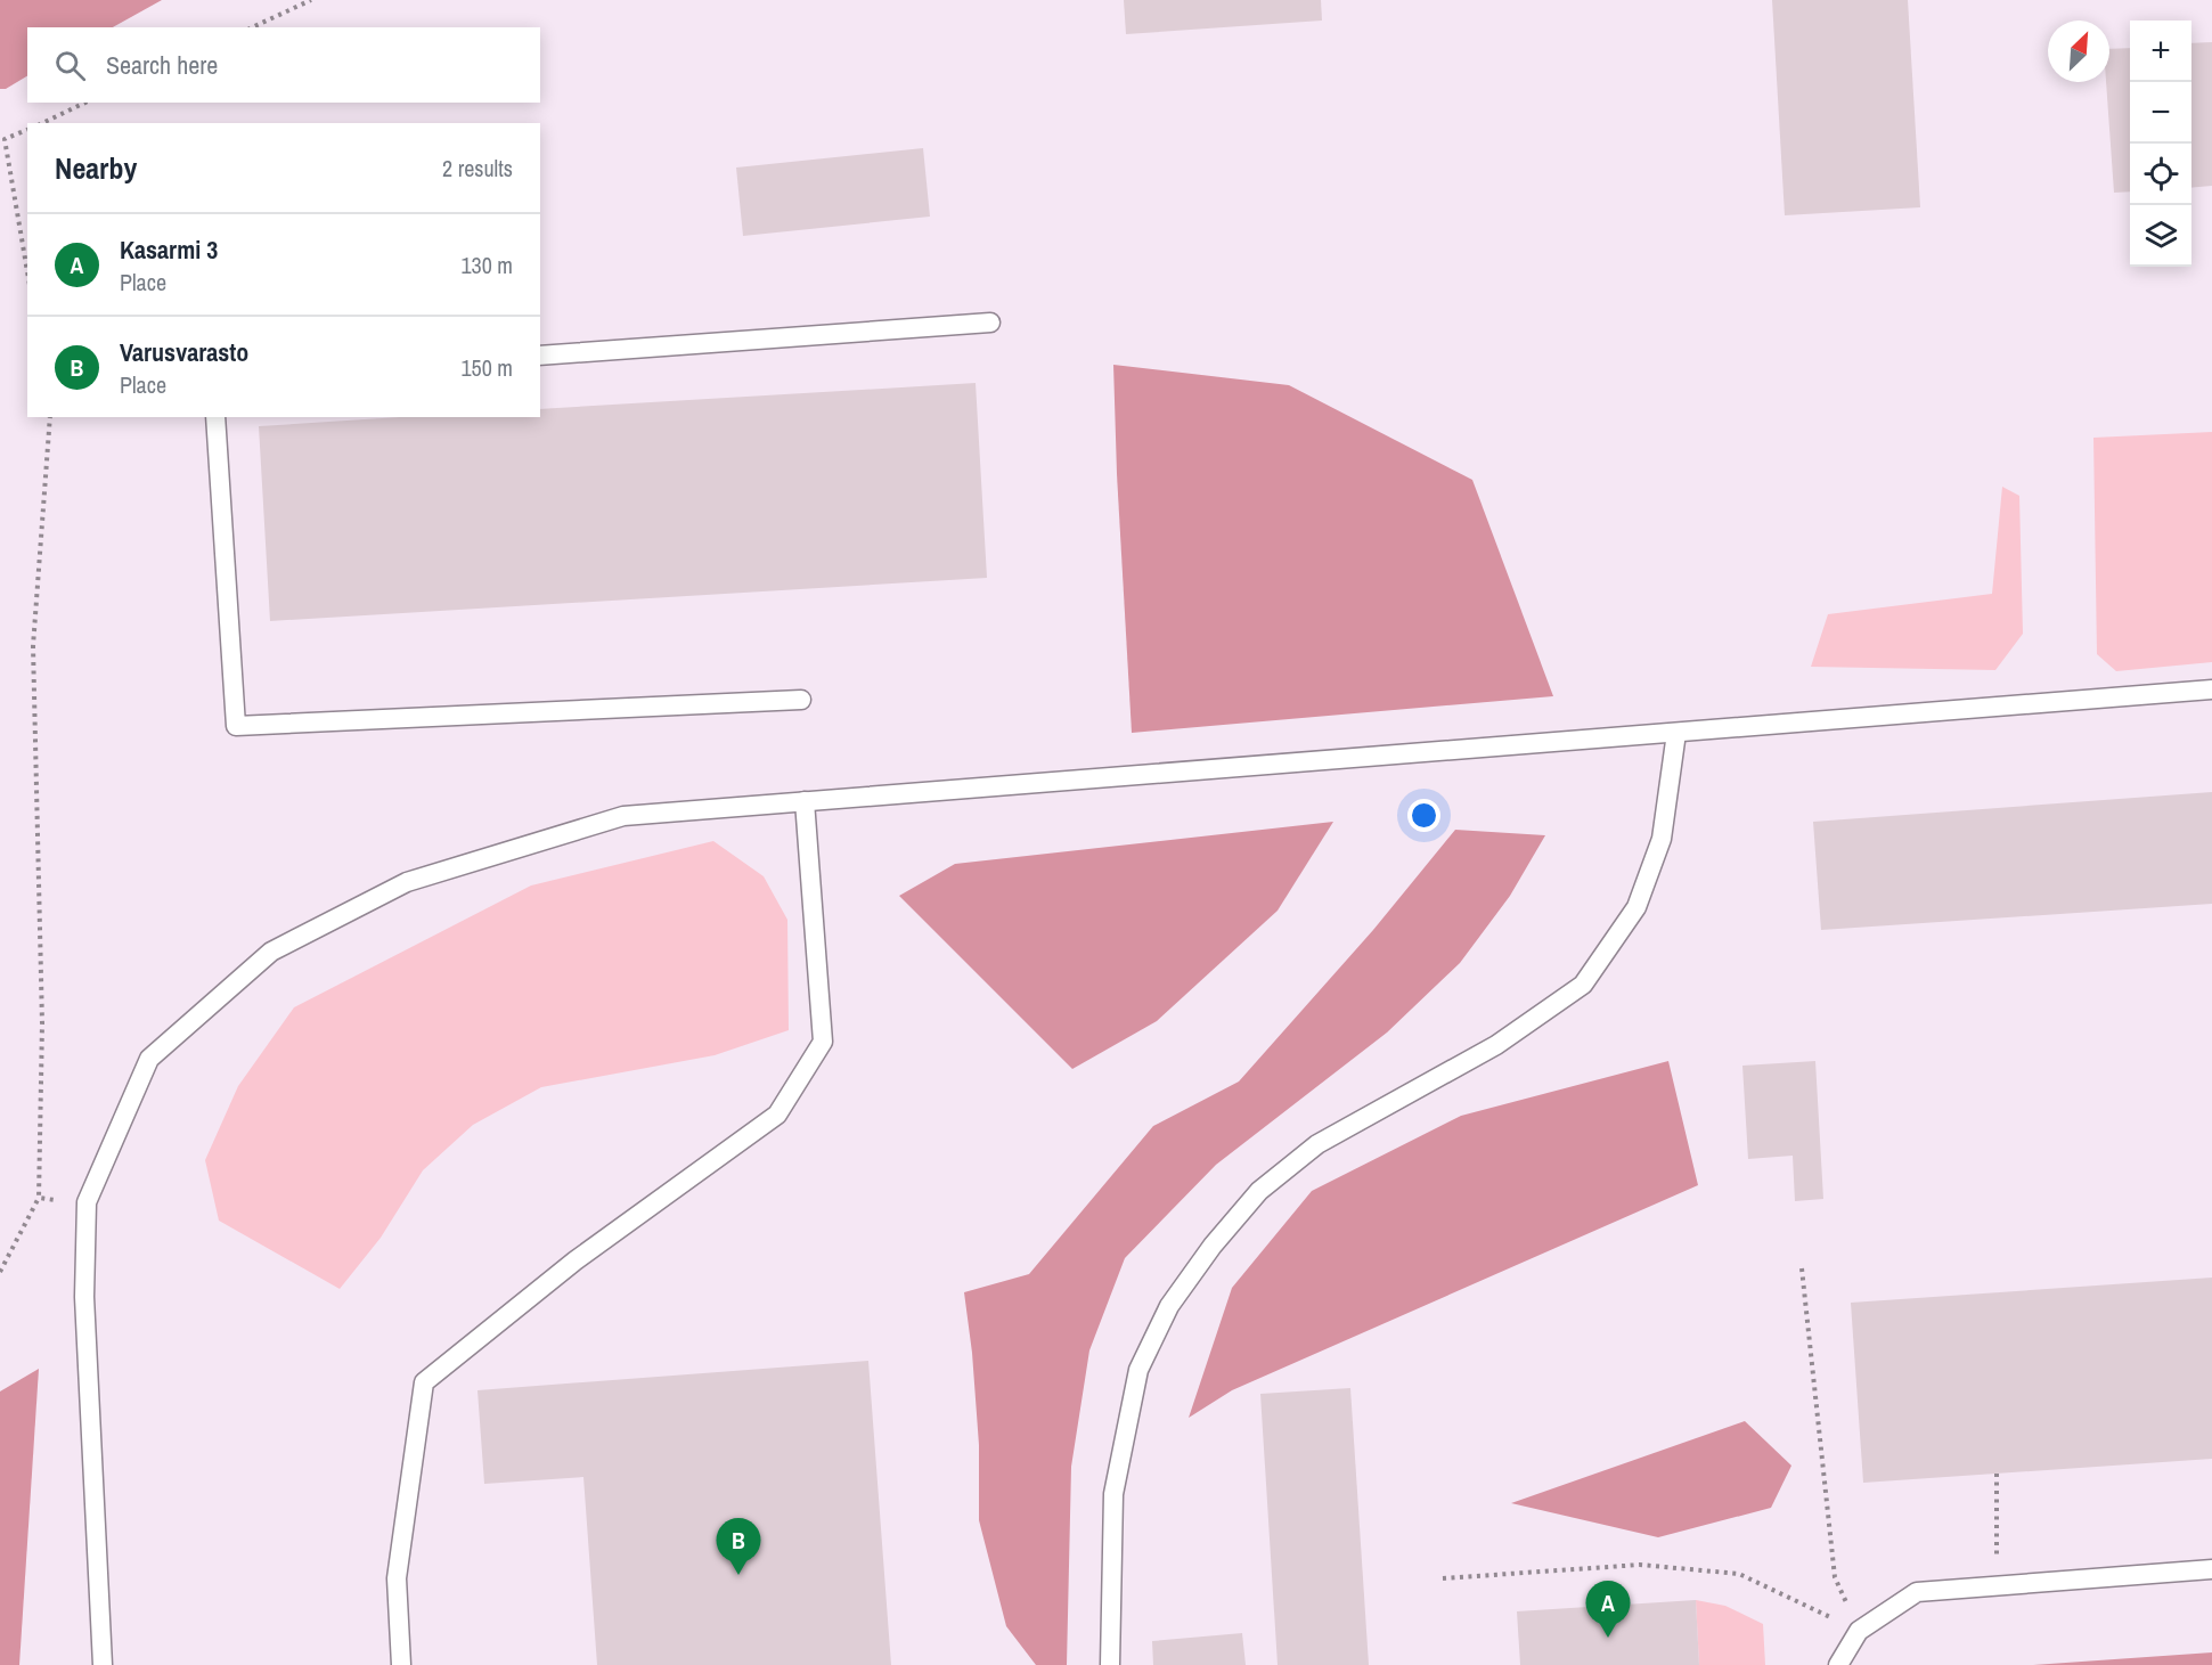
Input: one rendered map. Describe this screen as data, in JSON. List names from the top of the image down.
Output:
{
  "north": "top right",
  "page": {
    "map_buttons": ["+", "−"],
    "search": "Search here",
    "heading": ["Nearby", "2 results"],
    "list": [
      {
        "mark": "A",
        "name": "Kasarmi 3",
        "note": "Place",
        "value": "130 m"
      },
      {
        "mark": "B",
        "name": "Varusvarasto",
        "note": "Place",
        "value": "150 m"
      }
    ],
    "pins": ["B", "A"]
  }
}
